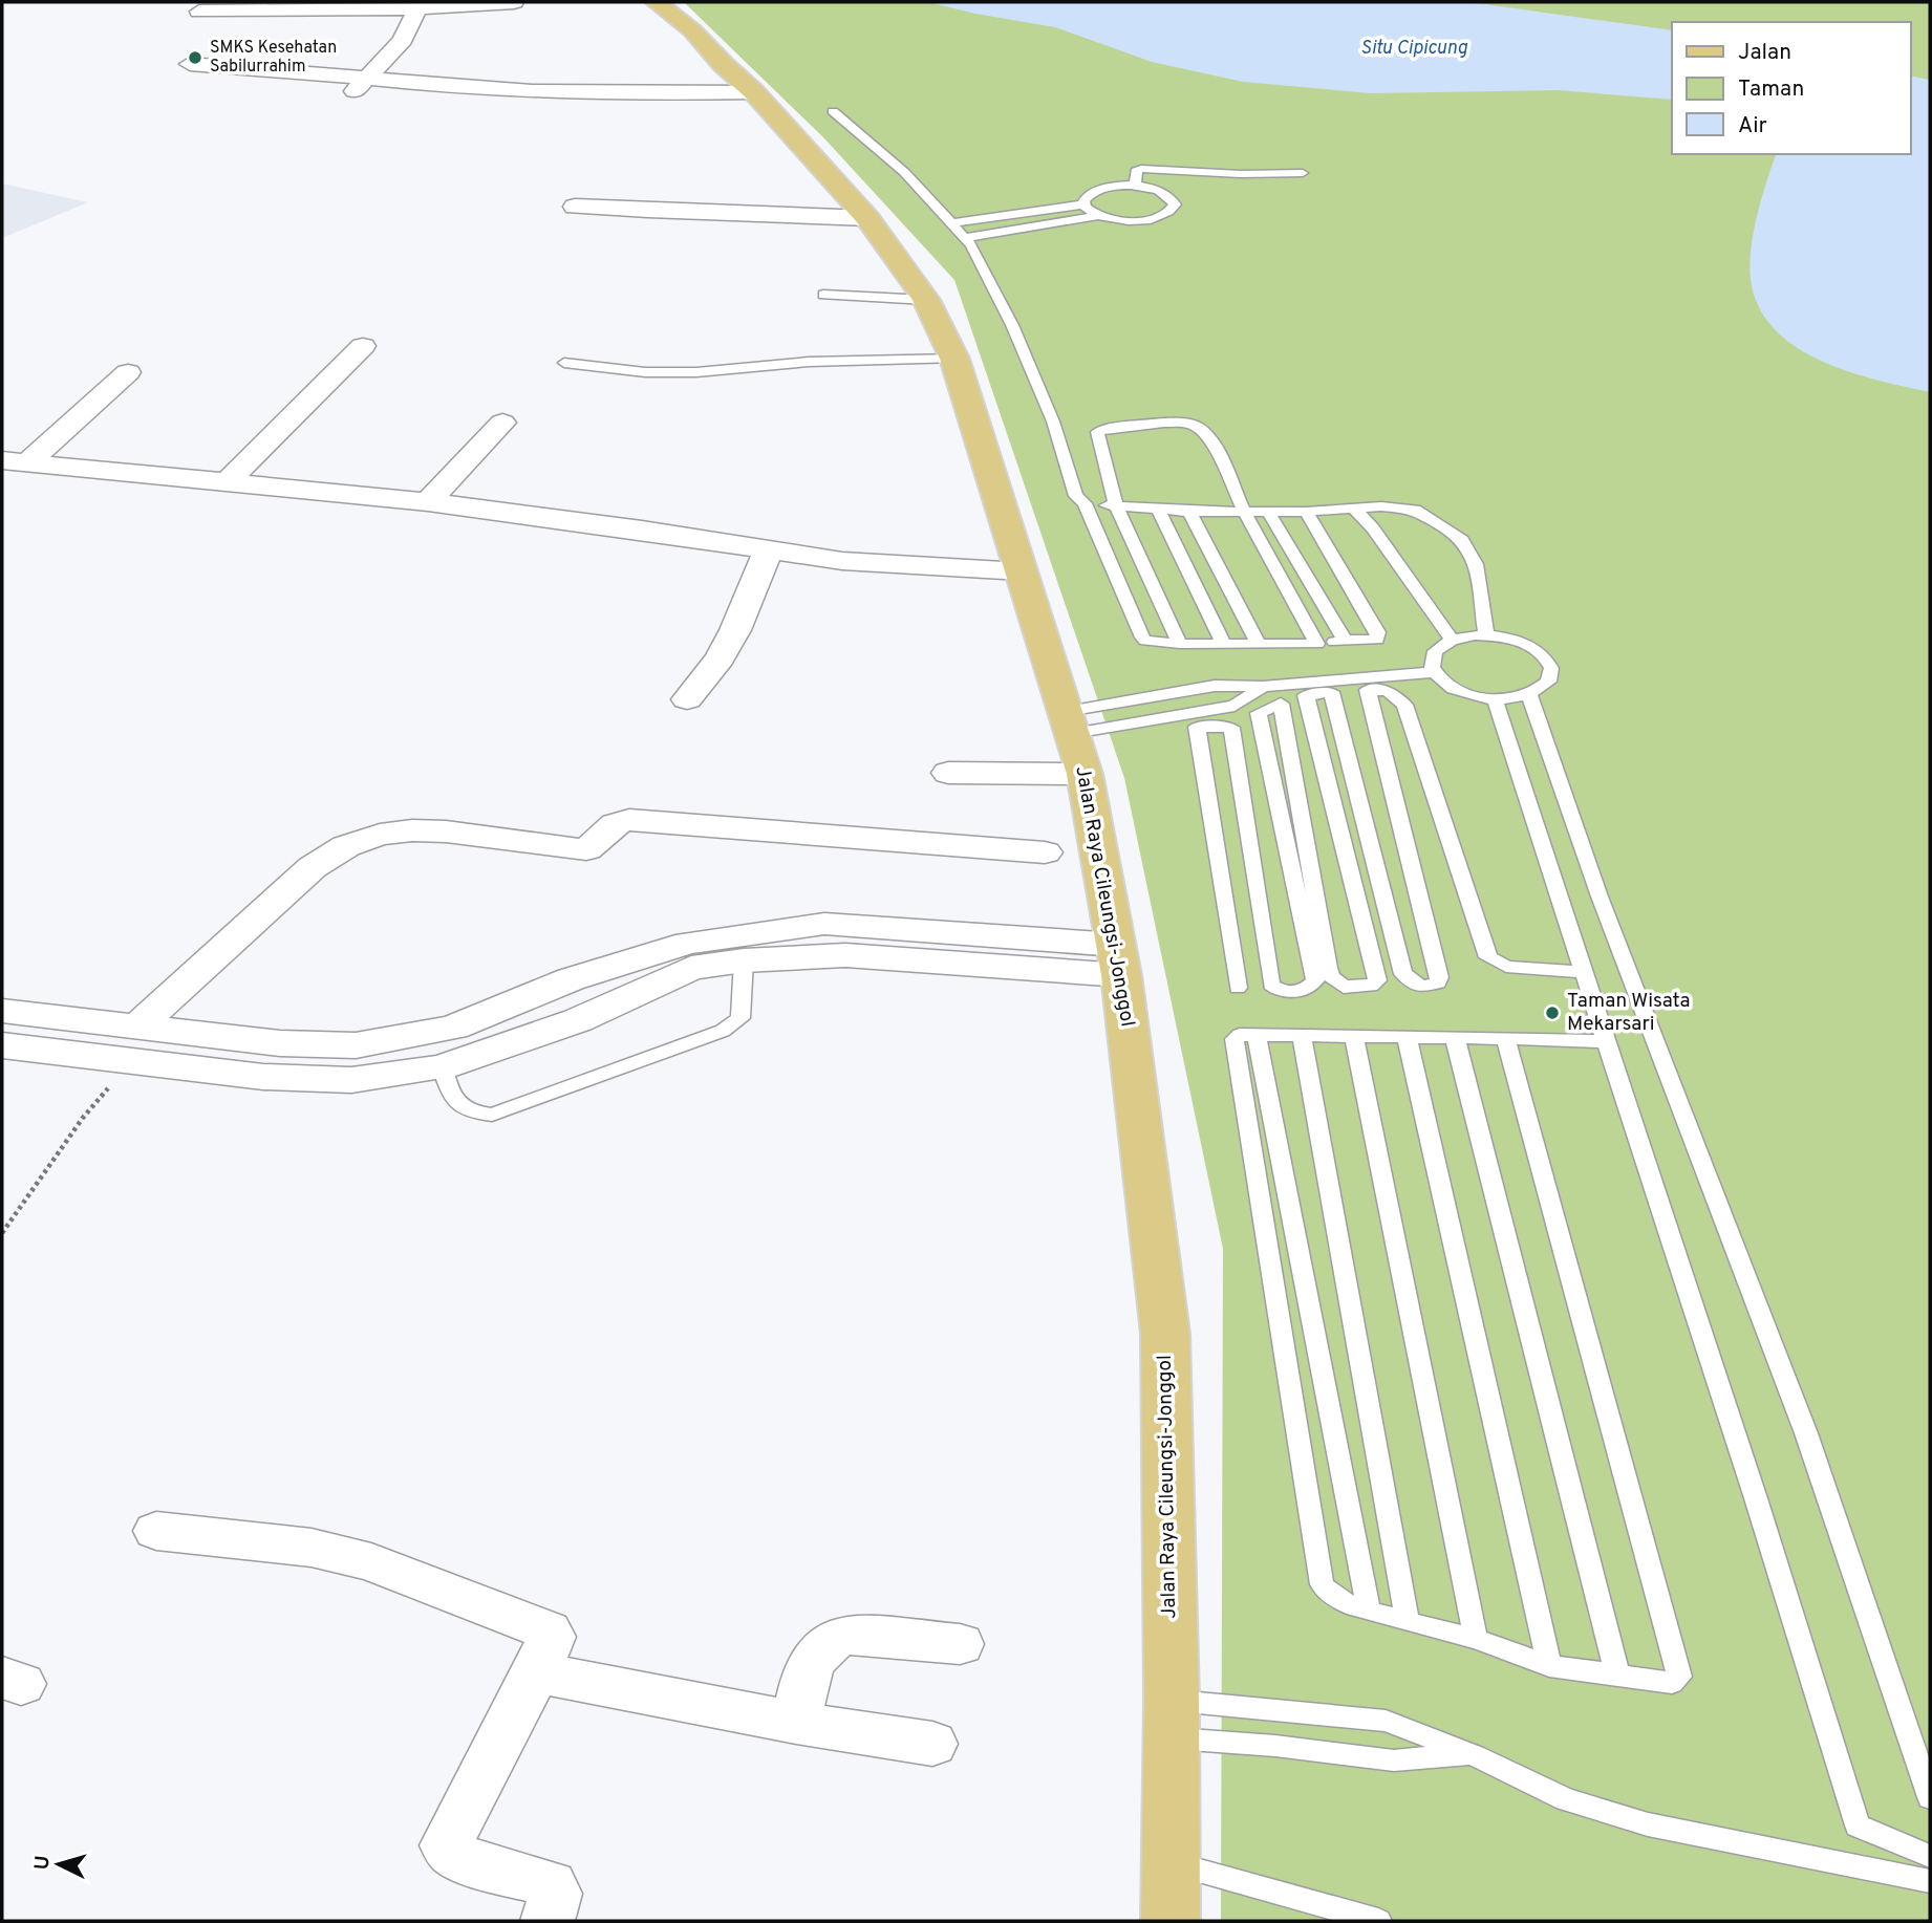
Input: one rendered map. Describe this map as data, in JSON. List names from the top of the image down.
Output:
{
  "streets": {
    "main road": ["Jalan Raya Cileungsi-Jonggol"]
  },
  "water": ["Situ Cipicung"],
  "places": ["SMKS Kesehatan Sabilurrahim", "Taman Wisata Mekarsari"],
  "legend": ["Jalan", "Taman", "Air"],
  "north": "left"
}
